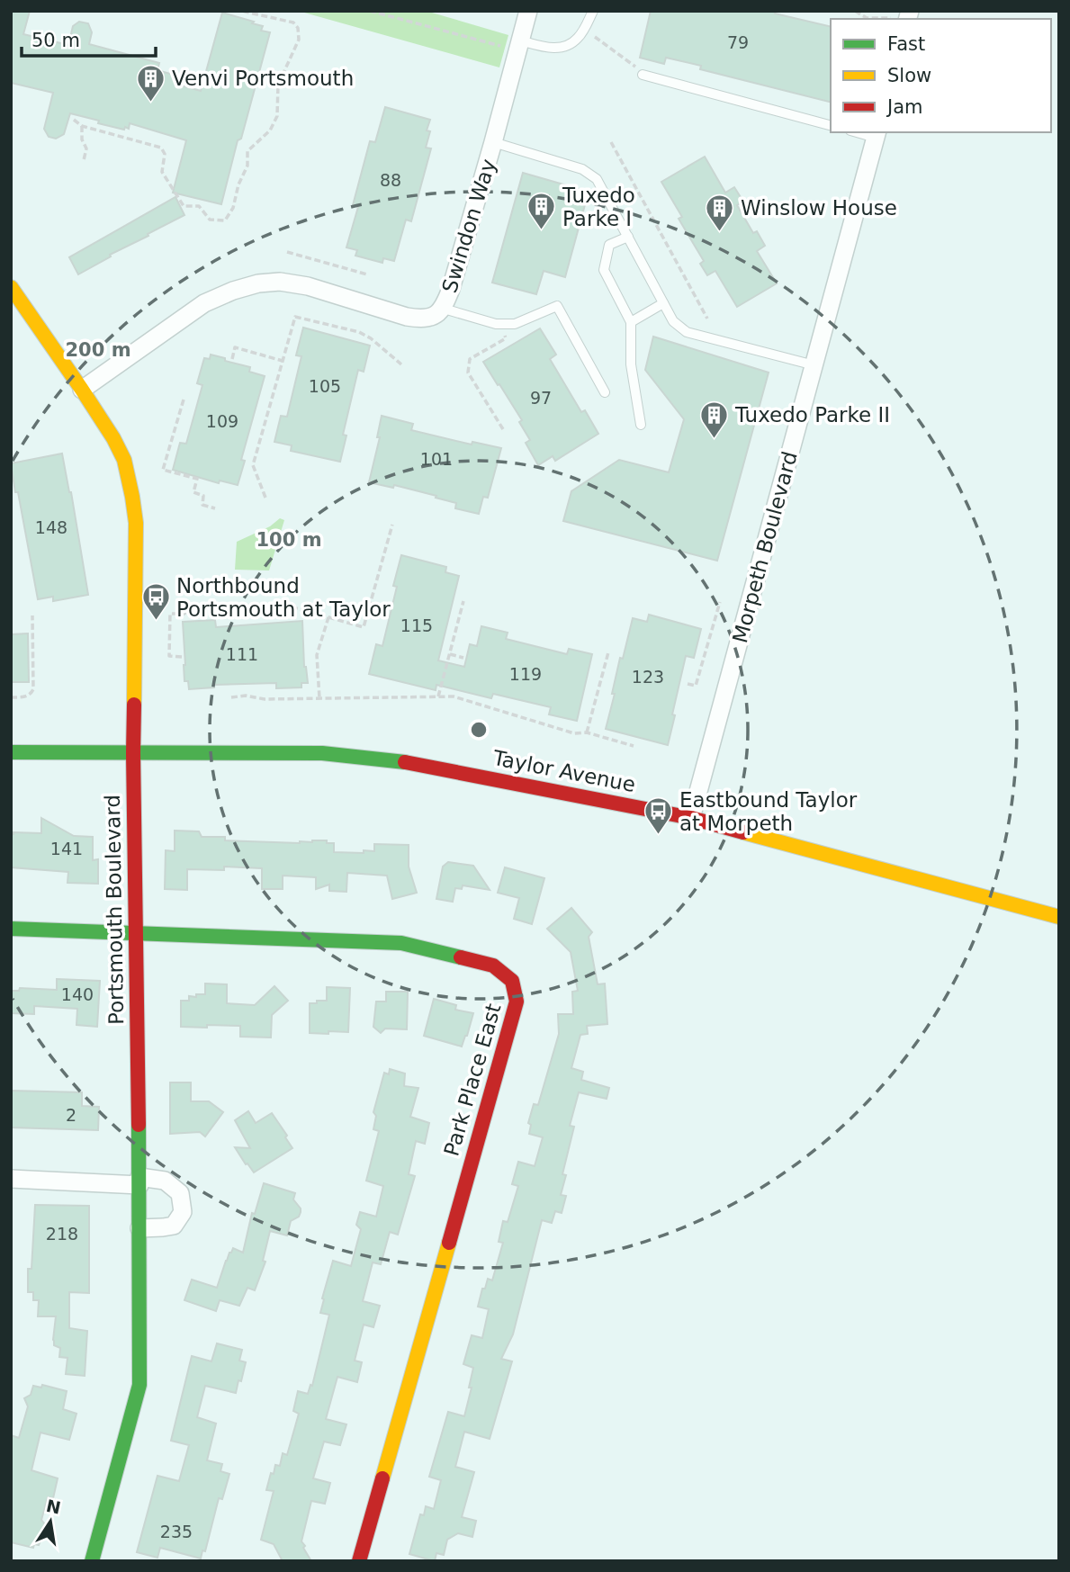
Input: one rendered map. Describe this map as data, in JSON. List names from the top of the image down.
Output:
{
  "streets": {
    "street": [
      "Swindon Way",
      "Morpeth Boulevard",
      "Taylor Avenue",
      "Portsmouth Boulevard",
      "Park Place East"
    ]
  },
  "crossings": [
    ["Swindon Way", "Portsmouth Boulevard"],
    ["Morpeth Boulevard", "Taylor Avenue"],
    ["Taylor Avenue", "Portsmouth Boulevard"],
    ["Portsmouth Boulevard", "Park Place East"]
  ],
  "places": {
    "building": [
      "Venvi Portsmouth",
      "Tuxedo Parke I",
      "Winslow House",
      "Tuxedo Parke II"
    ],
    "bus stop": ["Northbound Portsmouth at Taylor", "Eastbound Taylor at Morpeth"]
  },
  "house_numbers": [
    "79",
    "88",
    "105",
    "97",
    "109",
    "101",
    "148",
    "115",
    "111",
    "119",
    "123",
    "141",
    "140",
    "2",
    "218",
    "235"
  ],
  "legend": ["Fast", "Slow", "Jam"],
  "scale_bar": "50 m",
  "north": "top",
  "rings": ["200 m", "100 m"]
}
